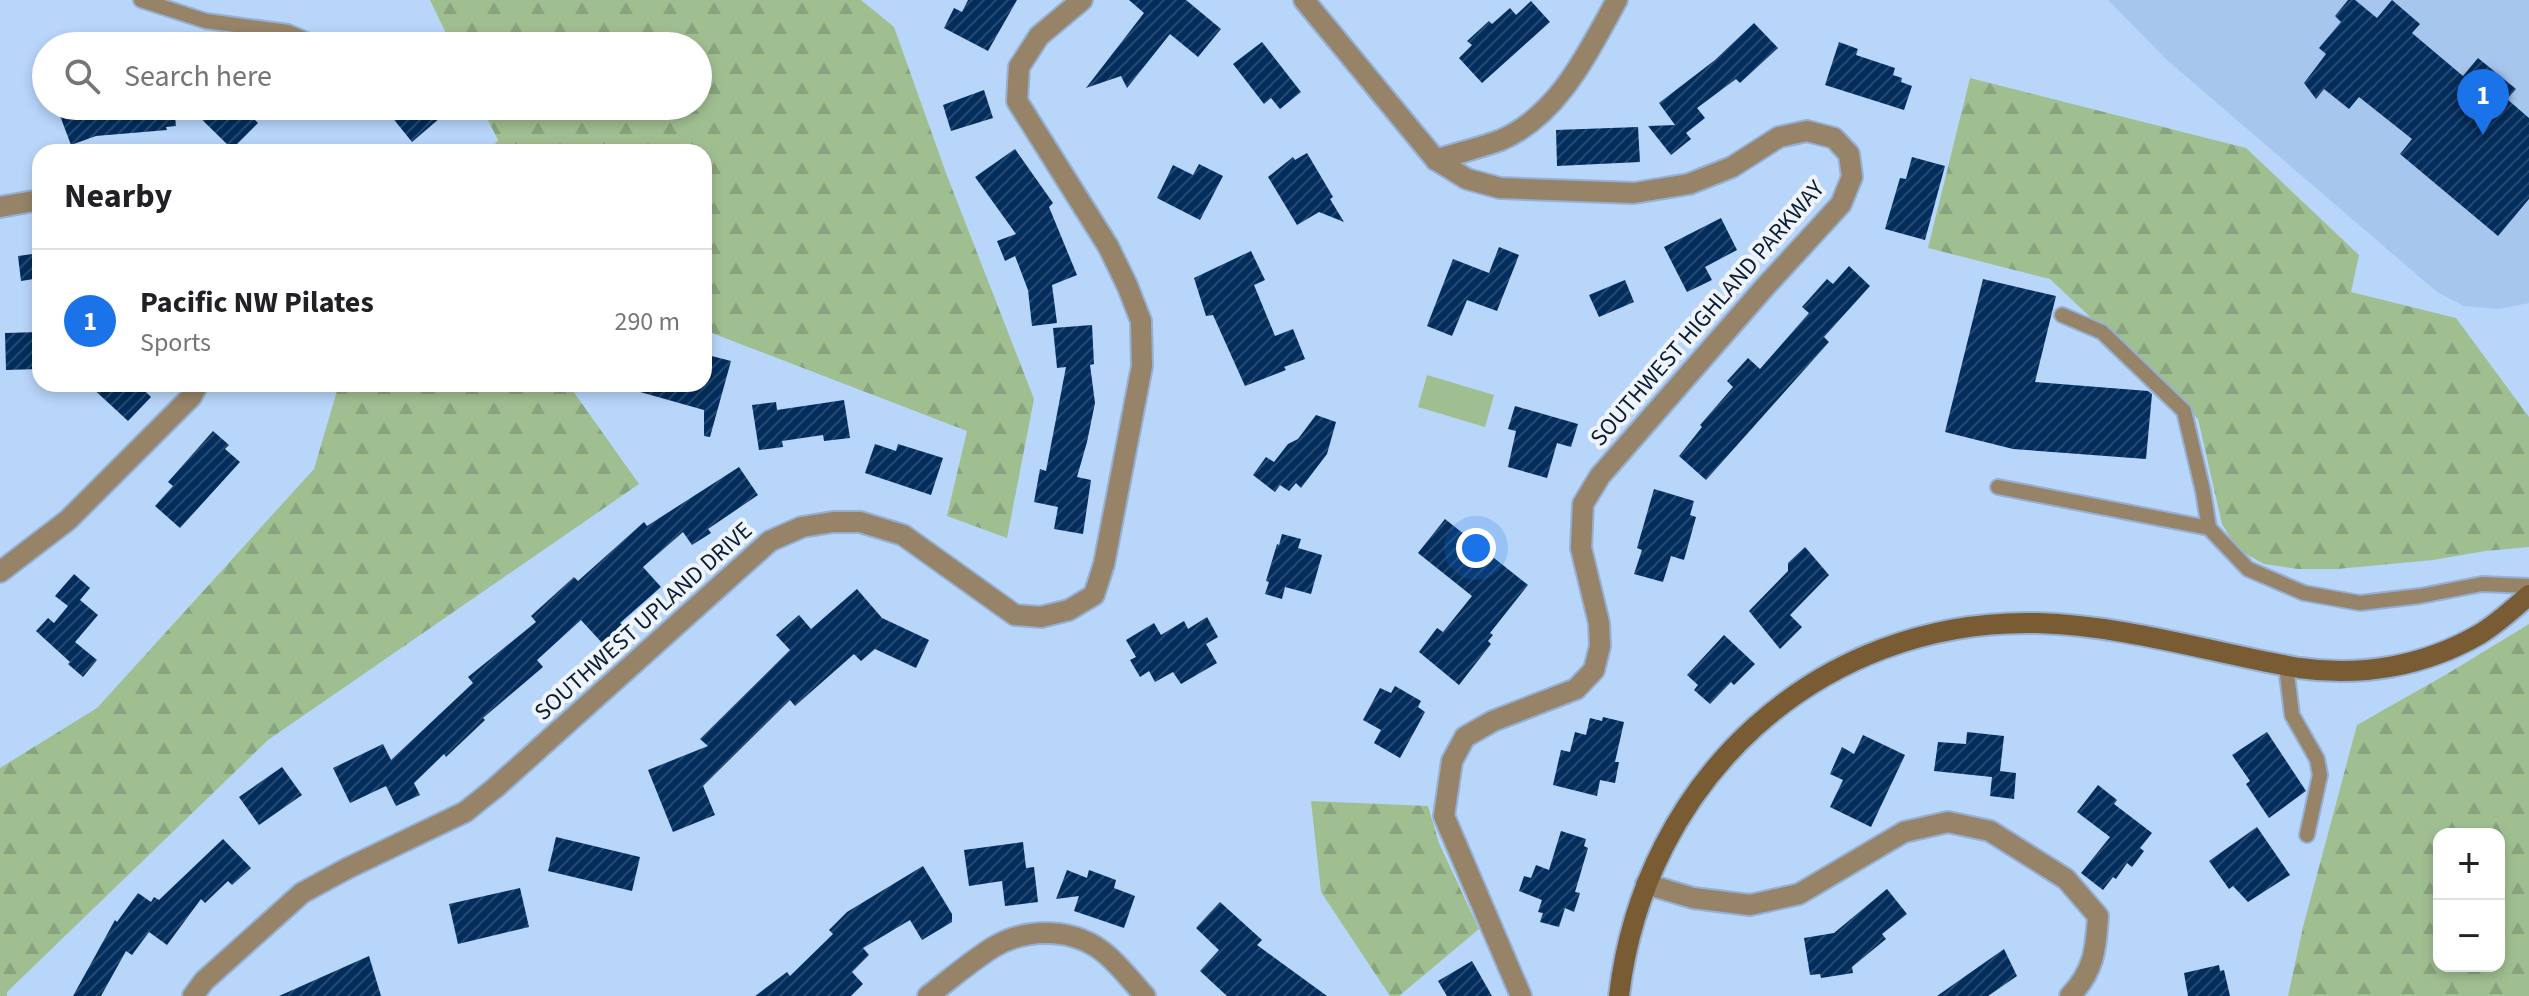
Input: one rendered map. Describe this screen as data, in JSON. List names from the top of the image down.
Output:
{
  "streets": {
    "street": ["SOUTHWEST HIGHLAND PARKWAY", "SOUTHWEST UPLAND DRIVE"]
  },
  "page": {
    "search": "Search here",
    "pins": "1",
    "heading": "Nearby",
    "list": [
      {
        "mark": "1",
        "name": "Pacific NW Pilates",
        "note": "Sports",
        "value": "290 m"
      }
    ],
    "map_buttons": ["+", "−"]
  }
}
